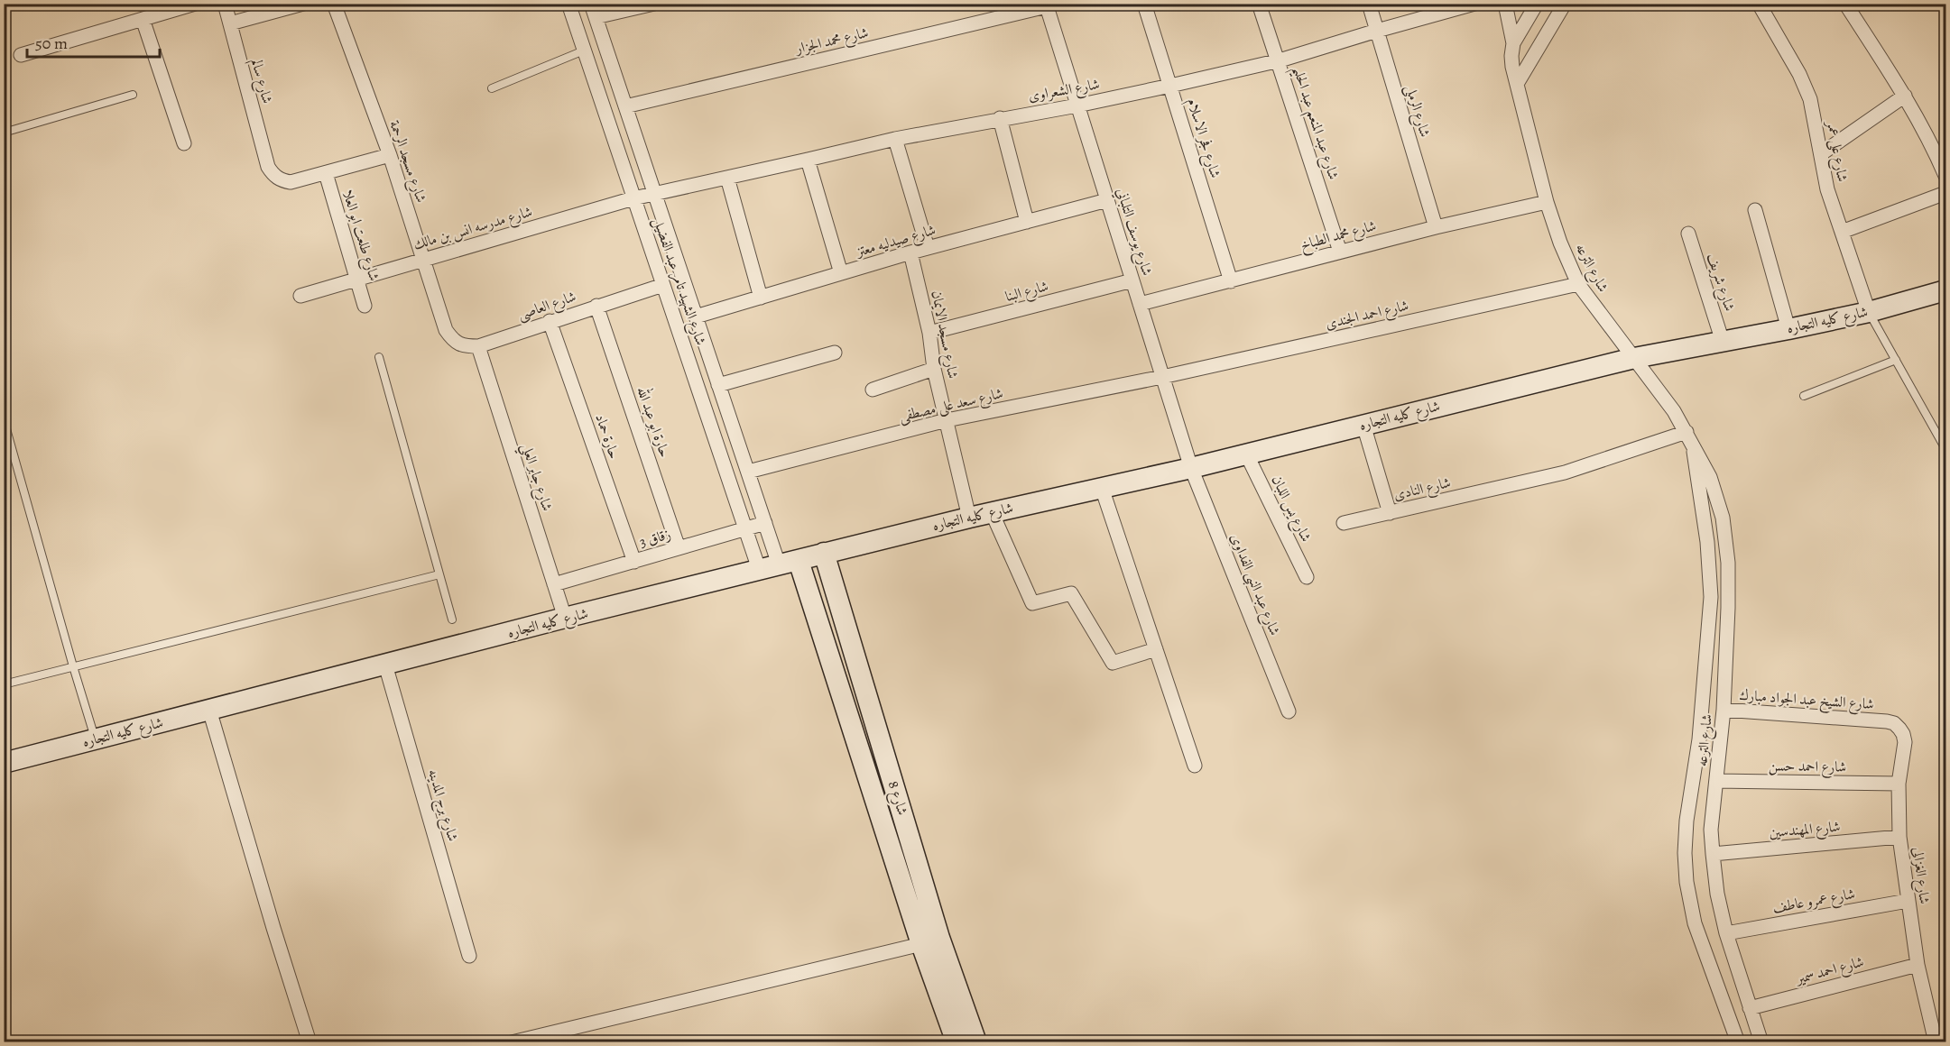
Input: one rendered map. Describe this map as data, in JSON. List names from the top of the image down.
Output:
{
  "streets": {
    "street": [
      "شارع محمد الجزار",
      "شارع سالم",
      "شارع الشعراوى",
      "شارع الرملى",
      "شارع عبد المنعم عبد الحليم",
      "شارع فجر الاسلام",
      "شارع على عمر",
      "شارع مسجد الرحمة",
      "شارع مدرسه انس بن مالك",
      "شارع يوسف التلباني",
      "شارع طلعت ابو العلا",
      "شارع محمد الطباخ",
      "شارع صيدليه معتز",
      "شارع الترعه",
      "شارع الشهيد تامر عبد الفضيل",
      "شارع شريف",
      "شارع البنا",
      "شارع العاصى",
      "شارع احمد الجندى",
      "شارع كليه التجاره",
      "شارع مسجد الايمان",
      "شارع سعد على مصطفى",
      "حارة ابو عبد الله",
      "حارة حماد",
      "شارع جابر العلي",
      "شارع النادى",
      "شارع يس اللبان",
      "زقاق 3",
      "شارع عبد النبى الفداوى",
      "شارع الشيخ عبد الجواد مبارك",
      "شارع احمد حسن",
      "شارع 8",
      "شارع برج المدينه",
      "شارع المهندسين",
      "شارع الغزالى",
      "شارع عمرو عاطف",
      "شارع احمد سمير"
    ]
  },
  "crossings": [
    ["شارع محمد الجزار", "شارع يوسف التلباني"],
    ["شارع محمد الجزار", "شارع الشهيد تامر عبد الفضيل"],
    ["شارع سالم", "شارع طلعت ابو العلا"],
    ["شارع الشعراوى", "شارع الرملى"],
    ["شارع الشعراوى", "شارع عبد المنعم عبد الحليم"],
    ["شارع الشعراوى", "شارع فجر الاسلام"],
    ["شارع الشعراوى", "شارع مدرسه انس بن مالك"],
    ["شارع الشعراوى", "شارع يوسف التلباني"],
    ["شارع الشعراوى", "شارع الشهيد تامر عبد الفضيل"],
    ["شارع الرملى", "شارع محمد الطباخ"],
    ["شارع عبد المنعم عبد الحليم", "شارع محمد الطباخ"],
    ["شارع فجر الاسلام", "شارع محمد الطباخ"],
    ["شارع على عمر", "شارع كليه التجاره"],
    ["شارع مسجد الرحمة", "شارع مدرسه انس بن مالك"],
    ["شارع مسجد الرحمة", "شارع العاصى"],
    ["شارع مسجد الرحمة", "شارع جابر العلي"],
    ["شارع مدرسه انس بن مالك", "شارع طلعت ابو العلا"],
    ["شارع مدرسه انس بن مالك", "شارع الشهيد تامر عبد الفضيل"],
    ["شارع يوسف التلباني", "شارع محمد الطباخ"],
    ["شارع يوسف التلباني", "شارع صيدليه معتز"],
    ["شارع يوسف التلباني", "شارع البنا"],
    ["شارع يوسف التلباني", "شارع احمد الجندى"],
    ["شارع يوسف التلباني", "شارع كليه التجاره"],
    ["شارع يوسف التلباني", "شارع سعد على مصطفى"],
    ["شارع يوسف التلباني", "شارع عبد النبى الفداوى"],
    ["شارع محمد الطباخ", "شارع الترعه"],
    ["شارع صيدليه معتز", "شارع الشهيد تامر عبد الفضيل"],
    ["شارع صيدليه معتز", "شارع مسجد الايمان"],
    ["شارع الترعه", "شارع احمد الجندى"],
    ["شارع الترعه", "شارع كليه التجاره"],
    ["شارع الترعه", "شارع النادى"],
    ["شارع الترعه", "شارع الشيخ عبد الجواد مبارك"],
    ["شارع الترعه", "شارع احمد حسن"],
    ["شارع الترعه", "شارع المهندسين"],
    ["شارع الترعه", "شارع عمرو عاطف"],
    ["شارع الترعه", "شارع احمد سمير"],
    ["شارع الشهيد تامر عبد الفضيل", "شارع العاصى"],
    ["شارع الشهيد تامر عبد الفضيل", "شارع كليه التجاره"],
    ["شارع الشهيد تامر عبد الفضيل", "شارع سعد على مصطفى"],
    ["شارع الشهيد تامر عبد الفضيل", "زقاق 3"],
    ["شارع الشهيد تامر عبد الفضيل", "شارع 8"],
    ["شارع شريف", "شارع كليه التجاره"],
    ["شارع البنا", "شارع مسجد الايمان"],
    ["شارع العاصى", "حارة ابو عبد الله"],
    ["شارع العاصى", "حارة حماد"],
    ["شارع العاصى", "شارع جابر العلي"],
    ["شارع احمد الجندى", "شارع سعد على مصطفى"],
    ["شارع كليه التجاره", "شارع مسجد الايمان"],
    ["شارع كليه التجاره", "شارع جابر العلي"],
    ["شارع كليه التجاره", "شارع يس اللبان"],
    ["شارع كليه التجاره", "شارع عبد النبى الفداوى"],
    ["شارع كليه التجاره", "شارع 8"],
    ["شارع كليه التجاره", "شارع برج المدينه"],
    ["شارع مسجد الايمان", "شارع سعد على مصطفى"],
    ["حارة ابو عبد الله", "زقاق 3"],
    ["حارة حماد", "زقاق 3"],
    ["شارع جابر العلي", "زقاق 3"],
    ["شارع الشيخ عبد الجواد مبارك", "شارع الغزالى"],
    ["شارع احمد حسن", "شارع الغزالى"],
    ["شارع المهندسين", "شارع الغزالى"],
    ["شارع الغزالى", "شارع عمرو عاطف"],
    ["شارع الغزالى", "شارع احمد سمير"]
  ],
  "scale_bar": "50 m"
}
